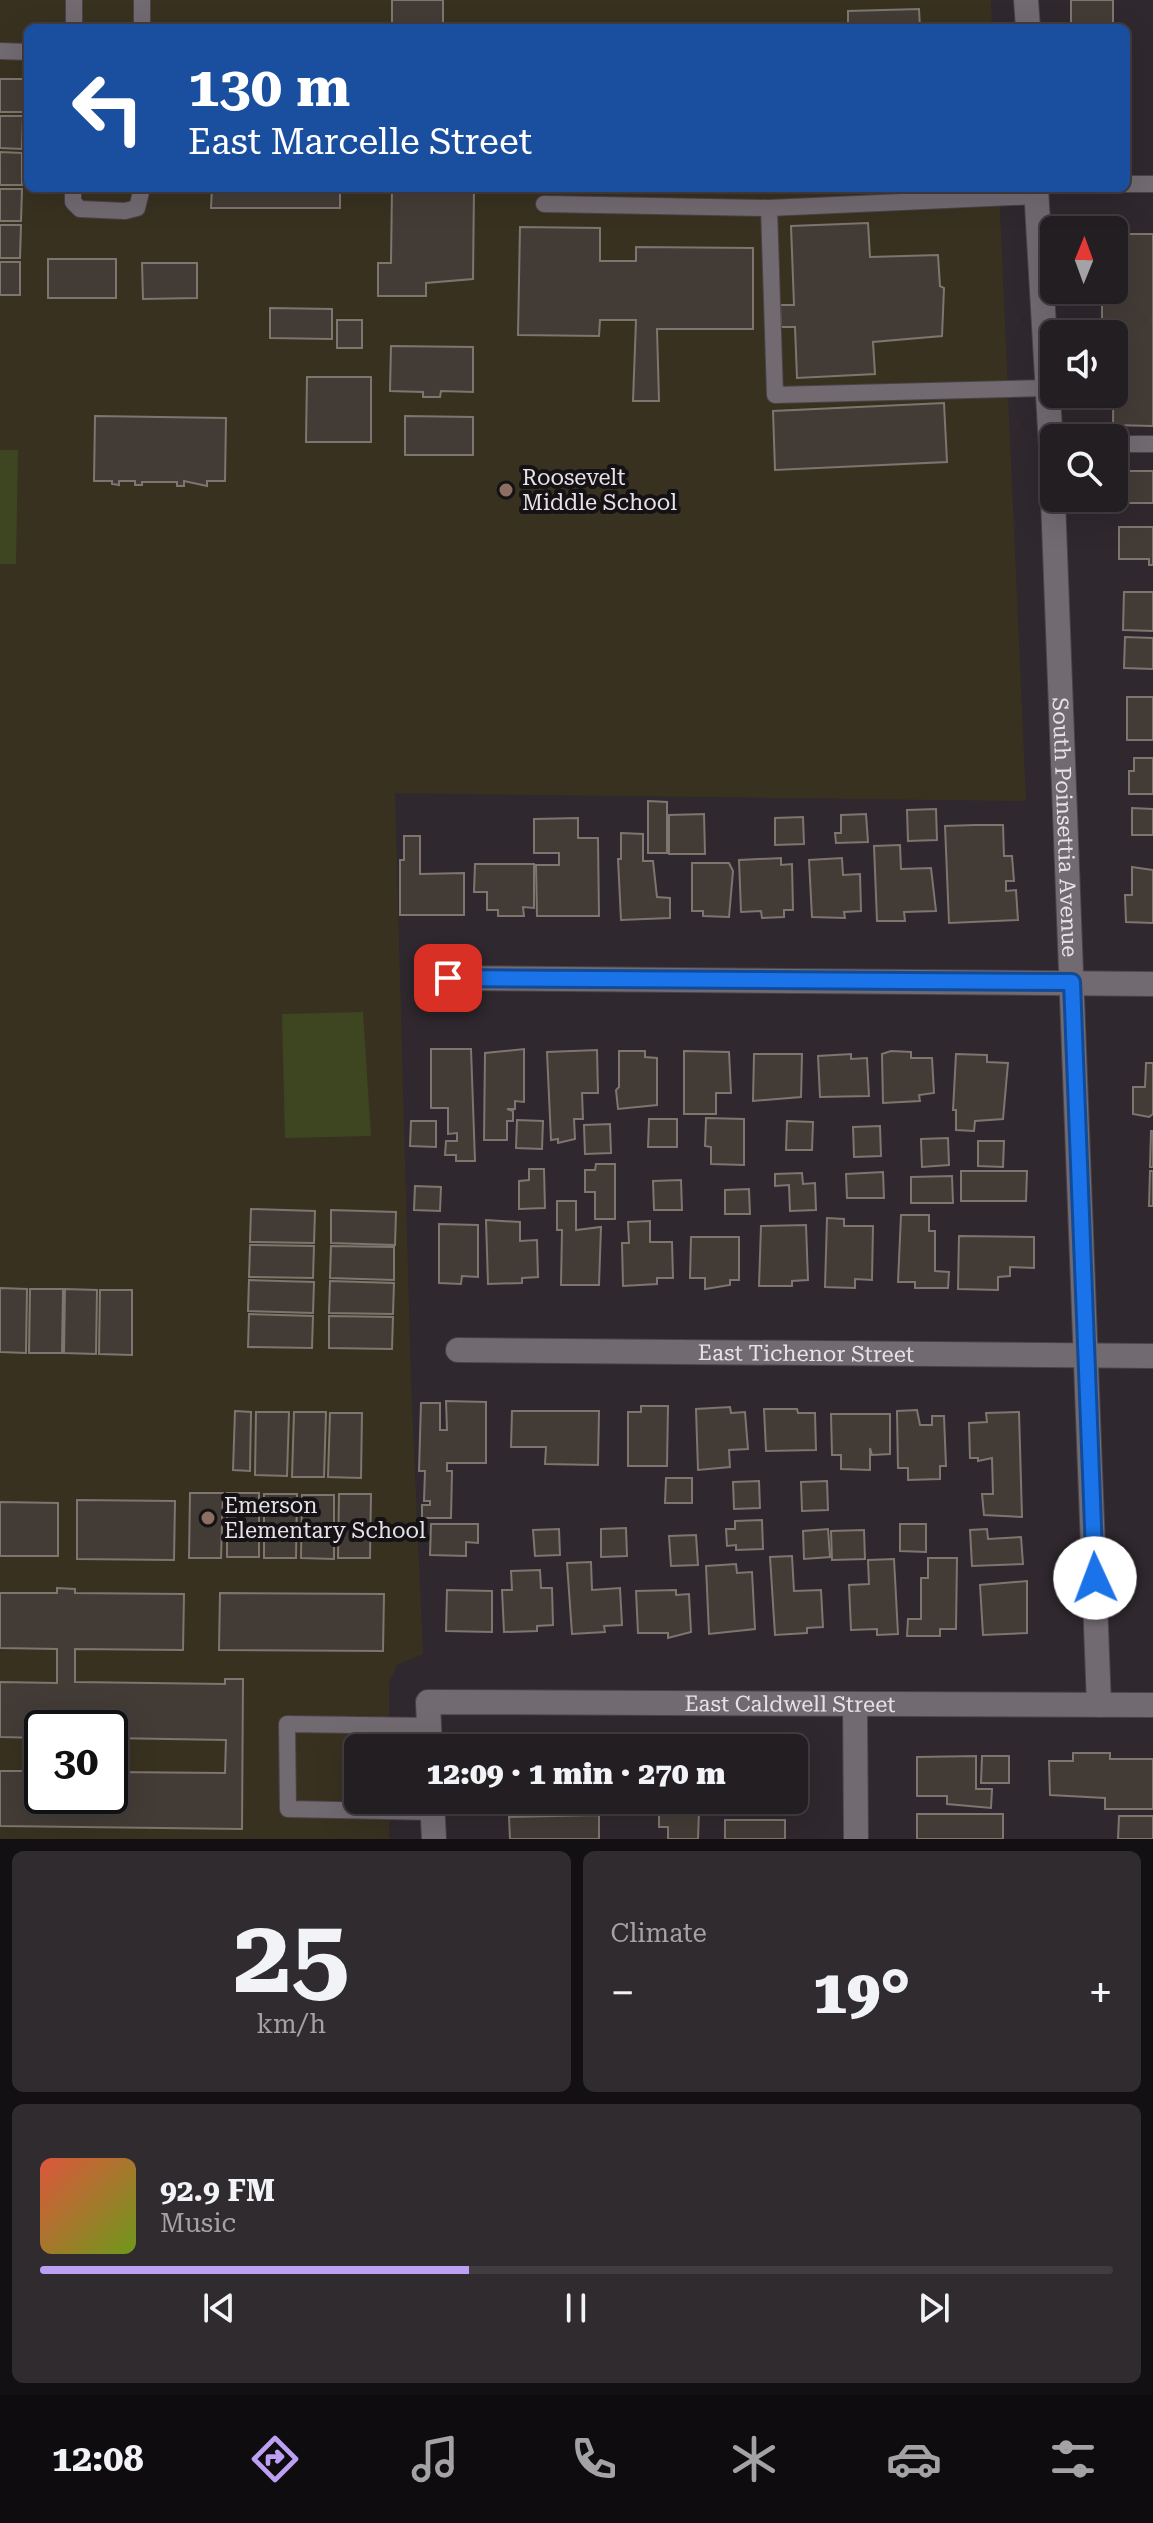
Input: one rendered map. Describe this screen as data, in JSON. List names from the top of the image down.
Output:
{
  "streets": {
    "street": ["South Poinsettia Avenue", "East Tichenor Street", "East Caldwell Street"]
  },
  "crossings": [
    ["South Poinsettia Avenue", "East Tichenor Street"],
    ["South Poinsettia Avenue", "East Caldwell Street"]
  ],
  "places": ["Roosevelt Middle School", "Emerson Elementary School"],
  "north": "top",
  "page": {
    "turn": ["130 m", "East Marcelle Street"],
    "limit": "30",
    "trip": "12:09 · 1 min · 270 m",
    "tile": [
      ["25", "km/h"],
      "Climate"
    ],
    "heat": ["−", "19°", "+"],
    "song": ["92.9 FM", "Music"],
    "tabs": "12:08"
  }
}
